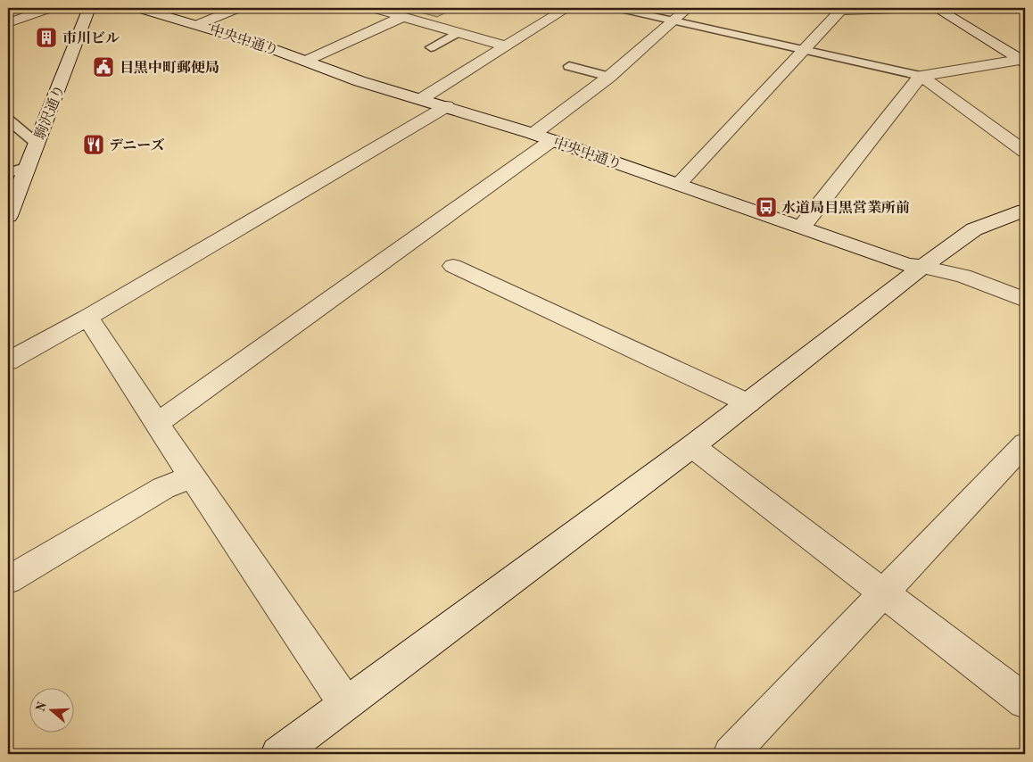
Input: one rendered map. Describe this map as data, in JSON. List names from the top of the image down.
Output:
{
  "streets": {
    "street": ["中央中通り", "駒沢通り"]
  },
  "places": {
    "building": ["市川ビル"],
    "public building": ["目黒中町郵便局"],
    "restaurant": ["デニーズ"],
    "bus stop": ["水道局目黒営業所前"]
  },
  "north": "left"
}
